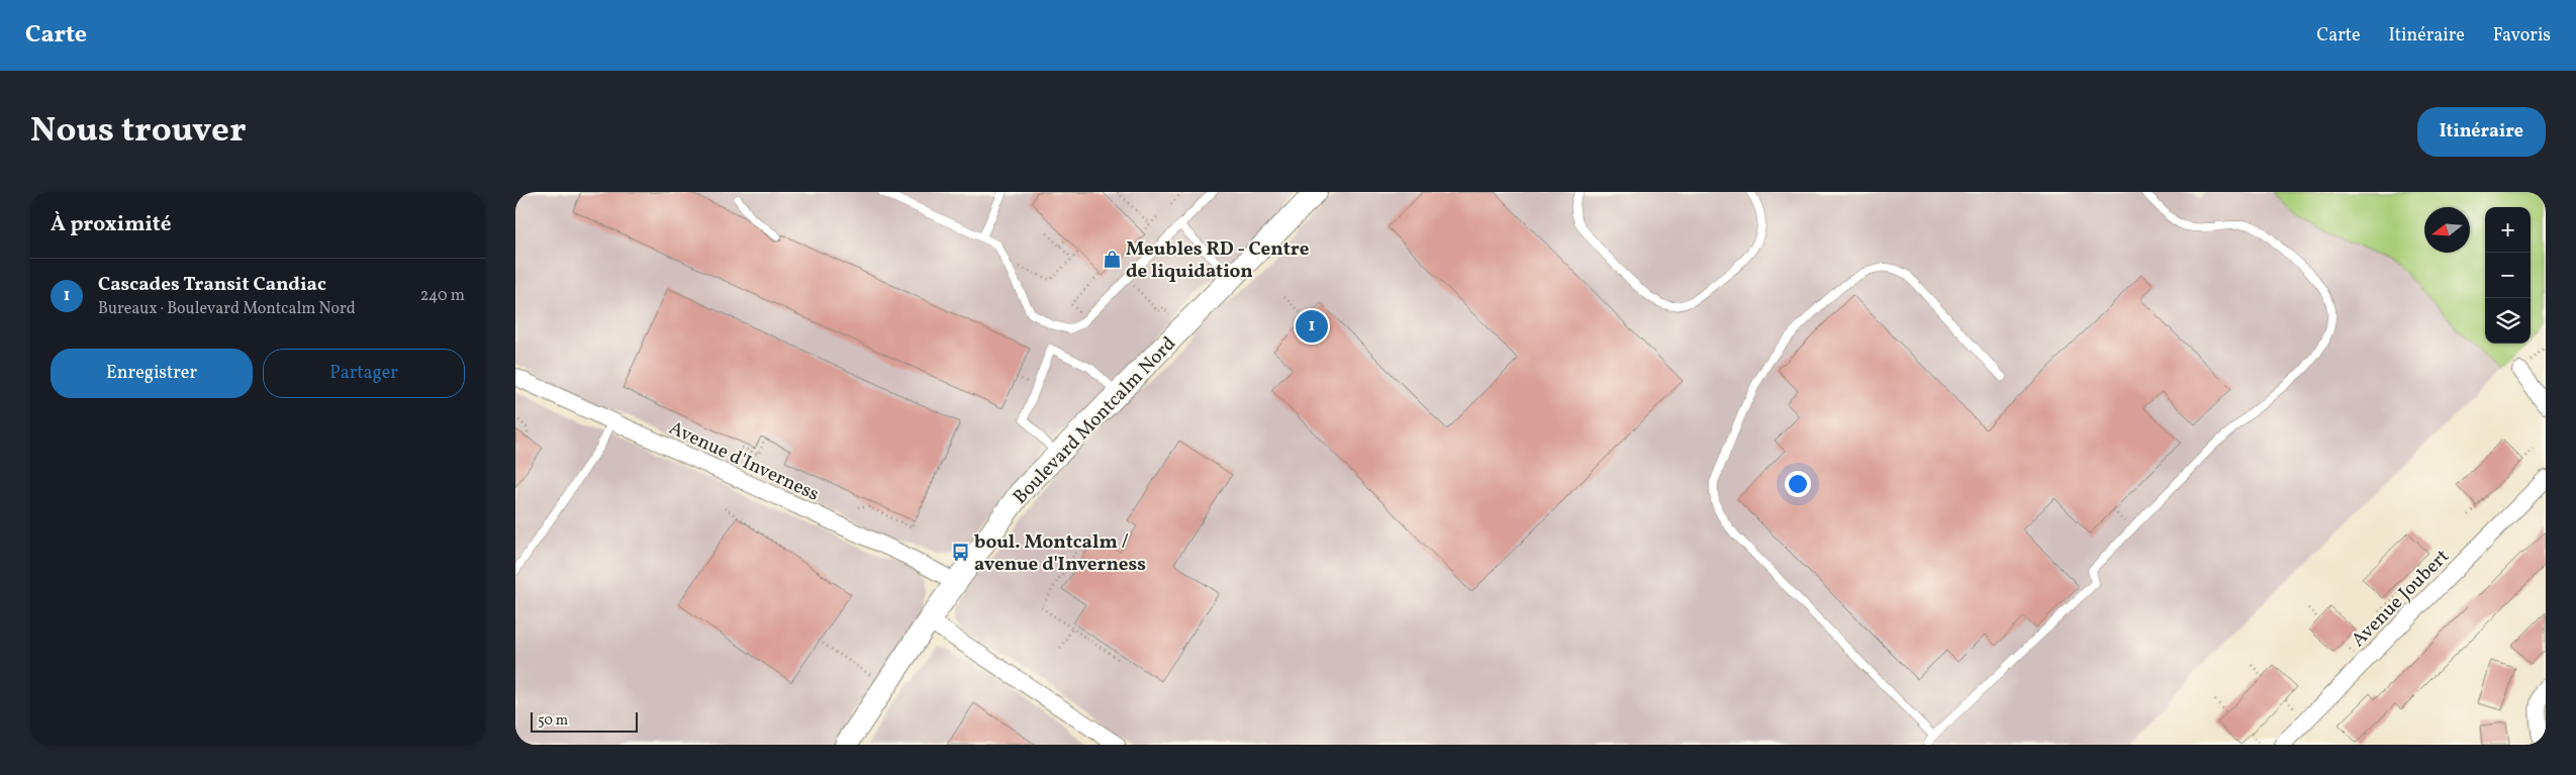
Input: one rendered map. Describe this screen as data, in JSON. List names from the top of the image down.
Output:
{
  "streets": {
    "street": ["Boulevard Montcalm Nord", "Avenue d'Inverness", "Avenue Joubert"]
  },
  "crossings": [
    ["Boulevard Montcalm Nord", "Avenue d'Inverness"]
  ],
  "places": {
    "shop": ["Meubles RD - Centre de liquidation"],
    "bus stop": ["boul. Montcalm / avenue d'Inverness"]
  },
  "scale_bar": "50 m",
  "north": "left",
  "page": {
    "header": "Carte",
    "nav": ["Carte", "Itinéraire", "Favoris"],
    "title": "Nous trouver",
    "buttons": [
      "Itinéraire",
      ["Enregistrer", "Partager"]
    ],
    "heading": "À proximité",
    "map_buttons": ["+", "−"],
    "list": [
      {
        "mark": "1",
        "name": "Cascades Transit Candiac",
        "note": "Bureaux · Boulevard Montcalm Nord",
        "value": "240 m"
      }
    ],
    "pins": "1",
    "scale": "50 m"
  }
}
